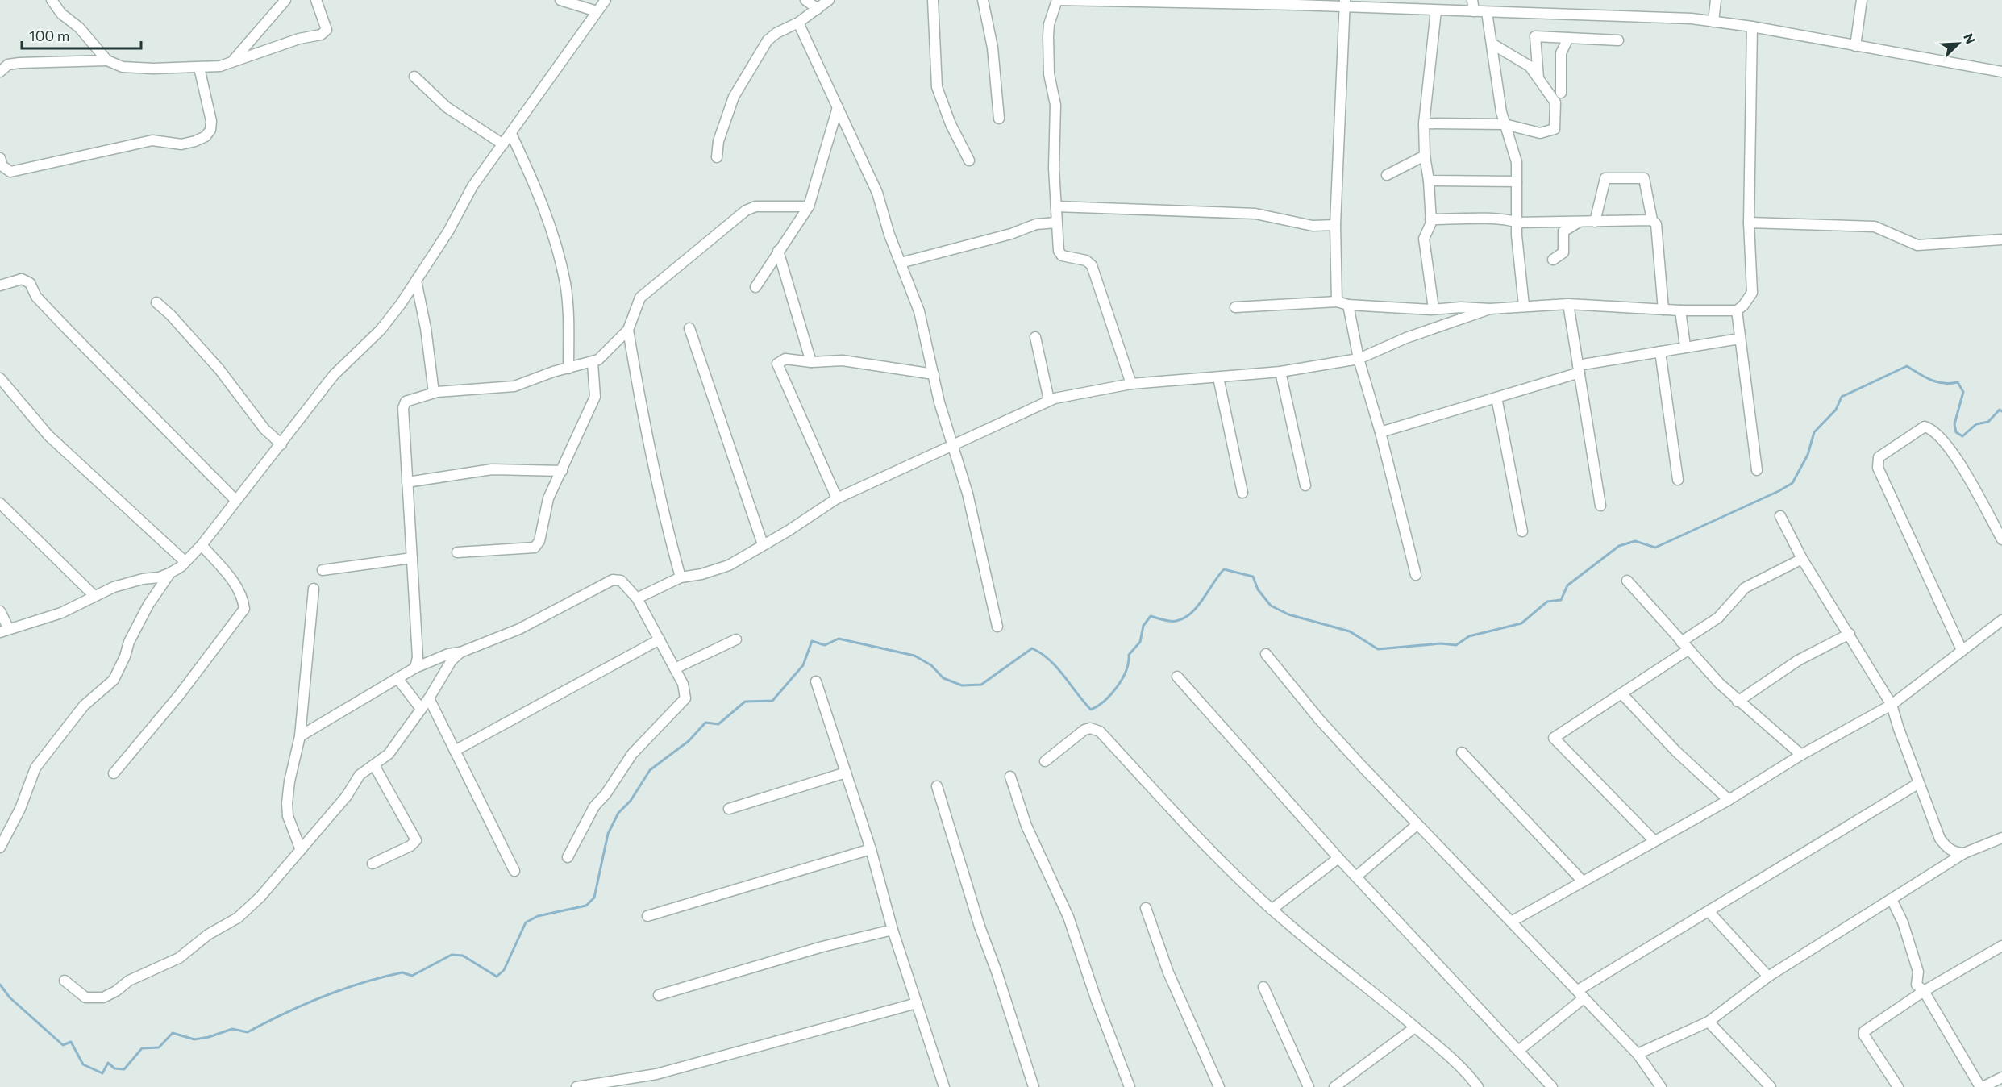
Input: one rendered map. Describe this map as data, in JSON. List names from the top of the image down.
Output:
{
  "scale_bar": "100 m",
  "north": "top right"
}
